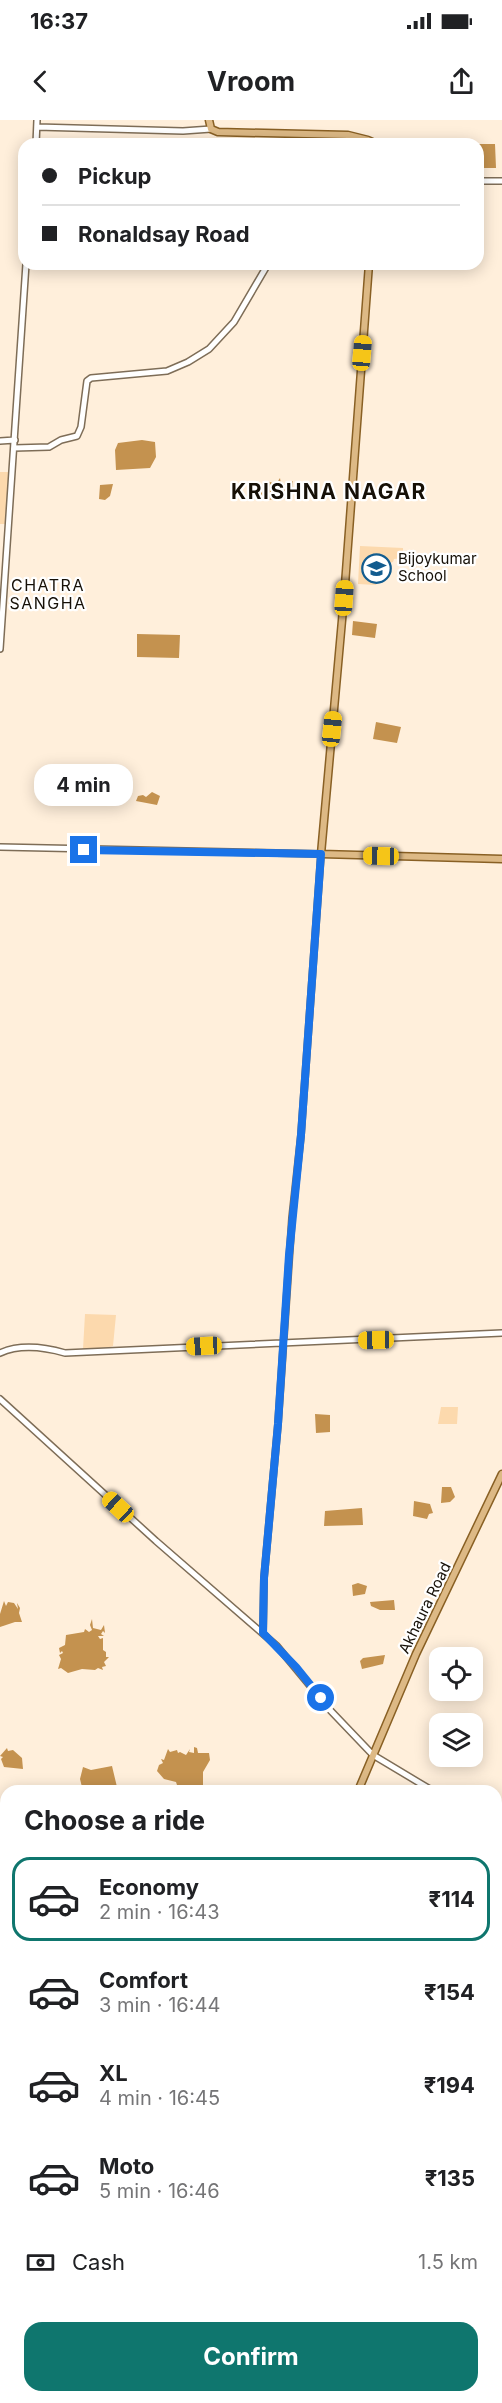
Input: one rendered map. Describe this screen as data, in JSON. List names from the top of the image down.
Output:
{
  "streets": {
    "main road": ["Akhaura Road"]
  },
  "districts": ["KRISHNA NAGAR", "CHATRA SANGHA"],
  "places": {
    "school or university": ["Bijoykumar School"]
  },
  "page": {
    "status": "16:37",
    "header": "Vroom",
    "banner": ["Pickup", "Ronaldsay Road"],
    "bubble": "4 min",
    "heading": "Choose a ride",
    "list": [
      {
        "name": "Economy",
        "note": "2 min · 16:43",
        "value": "₹114"
      },
      {
        "name": "Comfort",
        "note": "3 min · 16:44",
        "value": "₹154"
      },
      {
        "name": "XL",
        "note": "4 min · 16:45",
        "value": "₹194"
      },
      {
        "name": "Moto",
        "note": "5 min · 16:46",
        "value": "₹135"
      }
    ],
    "pay": ["Cash", "1.5 km"],
    "buttons": "Confirm"
  }
}
